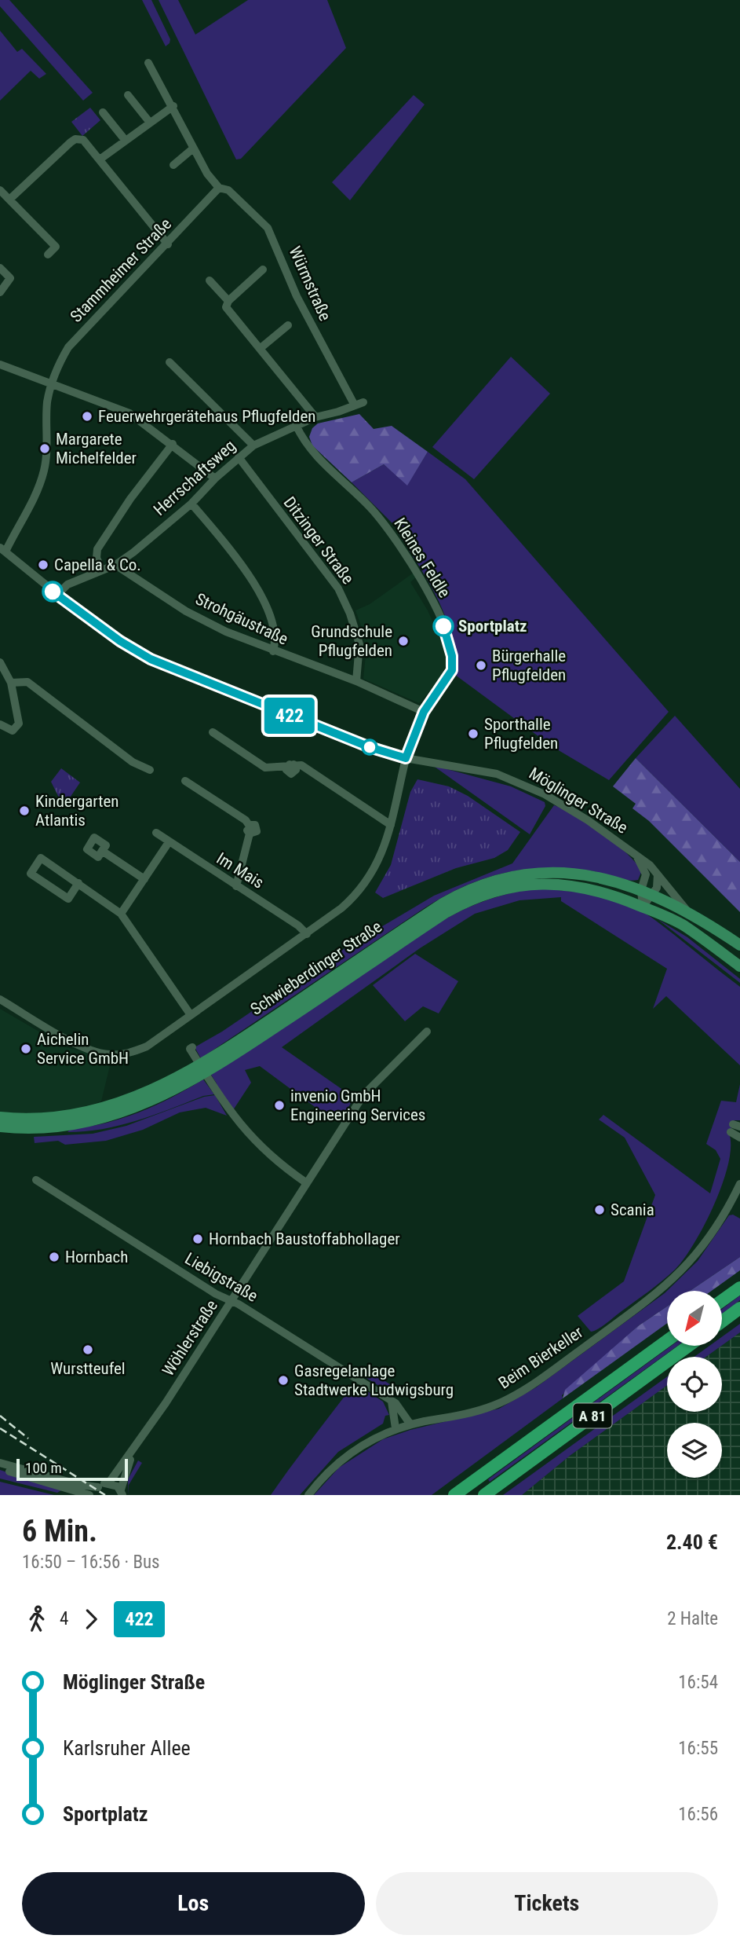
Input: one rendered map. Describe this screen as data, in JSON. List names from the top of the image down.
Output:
{
  "streets": {
    "highway": ["A 81"],
    "main road": ["Schwieberdinger Straße"],
    "street": [
      "Stammheimer Straße",
      "Würmstraße",
      "Herrschaftsweg",
      "Ditzinger Straße",
      "Kleines Feldle",
      "Strohgäustraße",
      "Möglinger Straße",
      "Im Mais",
      "Liebigstraße",
      "Wöhlerstraße",
      "Beim Bierkeller"
    ]
  },
  "crossings": [
    ["Stammheimer Straße", "Würmstraße"],
    ["Stammheimer Straße", "Möglinger Straße"],
    ["Würmstraße", "Herrschaftsweg"],
    ["Herrschaftsweg", "Ditzinger Straße"],
    ["Herrschaftsweg", "Kleines Feldle"],
    ["Herrschaftsweg", "Strohgäustraße"],
    ["Herrschaftsweg", "Möglinger Straße"],
    ["Ditzinger Straße", "Strohgäustraße"],
    ["Kleines Feldle", "Strohgäustraße"],
    ["Kleines Feldle", "Möglinger Straße"],
    ["Kleines Feldle", "Im Mais"],
    ["Möglinger Straße", "Schwieberdinger Straße"],
    ["Liebigstraße", "Wöhlerstraße"],
    ["Liebigstraße", "Beim Bierkeller"]
  ],
  "places": [
    "Feuerwehrgerätehaus Pflugfelden",
    "Margarete Michelfelder",
    "Capella & Co.",
    "Sportplatz",
    "Grundschule Pflugfelden",
    "Bürgerhalle Pflugfelden",
    "Sporthalle Pflugfelden",
    "Kindergarten Atlantis",
    "Aichelin Service GmbH",
    "invenio GmbH Engineering Services",
    "Scania",
    "Hornbach Baustoffabhollager",
    "Hornbach",
    "Wurstteufel",
    "Gasregelanlage Stadtwerke Ludwigsburg"
  ],
  "lines": ["bus line 422"],
  "scale_bar": "100 m",
  "north": "bottom left",
  "page": {
    "on_map": "422",
    "scale": "100 m",
    "heading": ["6 Min.", "16:50 – 16:56 · Bus", "2.40 €"],
    "legs": ["4", "422", "2 Halte"],
    "list": [
      {
        "name": "Möglinger Straße",
        "value": "16:54"
      },
      {
        "name": "Karlsruher Allee",
        "value": "16:55"
      },
      {
        "name": "Sportplatz",
        "value": "16:56"
      }
    ],
    "buttons": ["Los", "Tickets"]
  }
}
